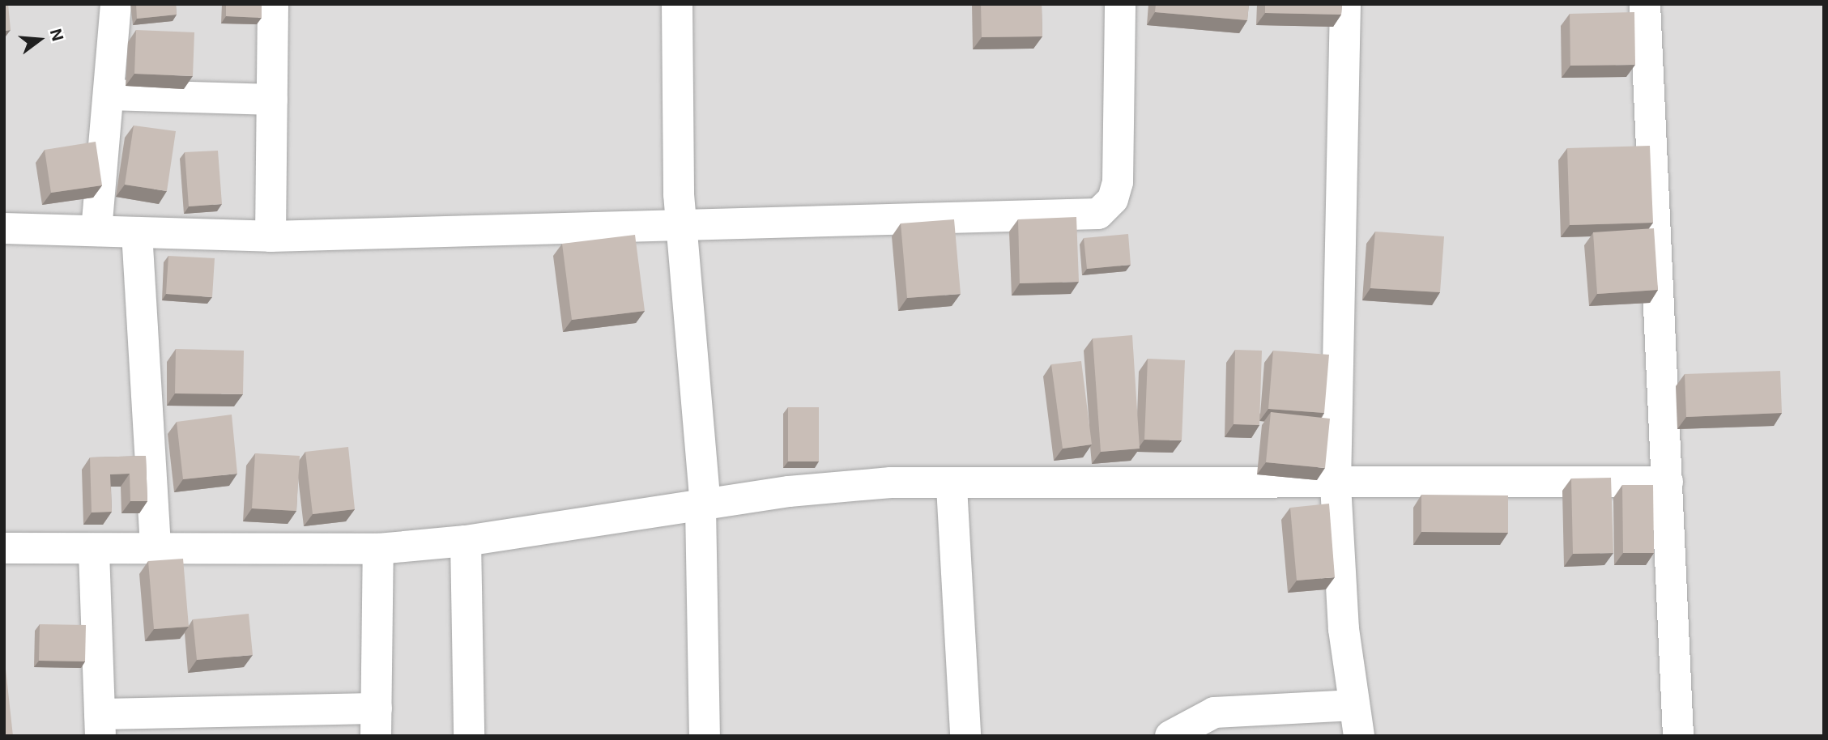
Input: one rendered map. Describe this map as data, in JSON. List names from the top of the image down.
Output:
{
  "north": "right"
}
